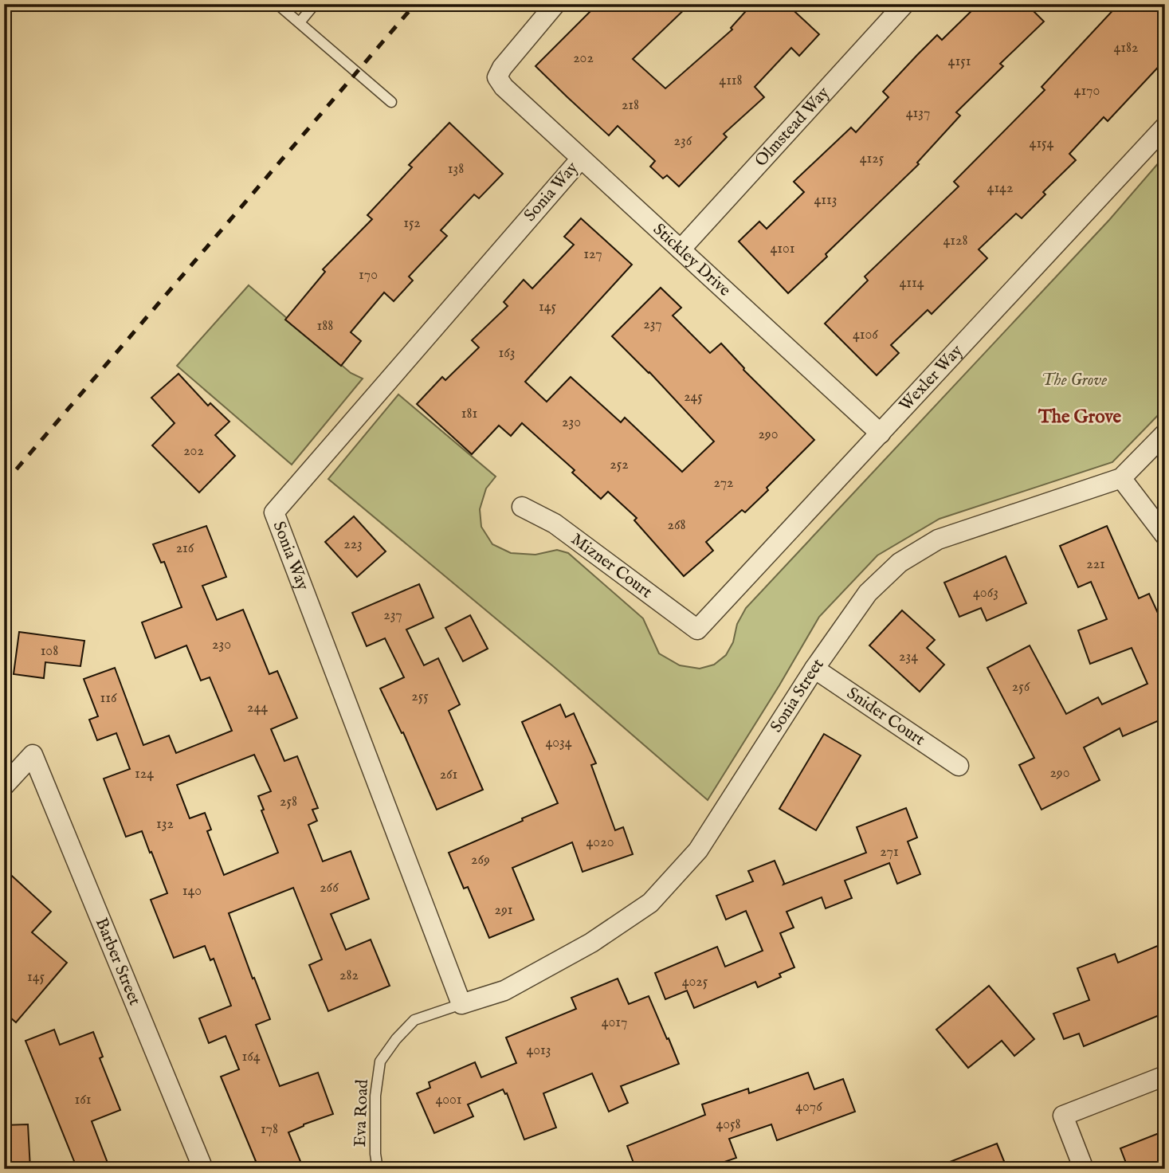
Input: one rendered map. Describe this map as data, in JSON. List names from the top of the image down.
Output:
{
  "streets": {
    "street": [
      "Olmstead Way",
      "Sonia Way",
      "Stickley Drive",
      "Wexler Way",
      "Mizner Court",
      "Sonia Street",
      "Snider Court",
      "Barber Street"
    ],
    "lane": ["Eva Road"]
  },
  "crossings": [
    ["Olmstead Way", "Stickley Drive"],
    ["Sonia Way", "Stickley Drive"],
    ["Sonia Way", "Sonia Street"],
    ["Sonia Way", "Eva Road"],
    ["Stickley Drive", "Wexler Way"],
    ["Wexler Way", "Mizner Court"],
    ["Sonia Street", "Snider Court"],
    ["Sonia Street", "Eva Road"]
  ],
  "districts": ["The Grove"],
  "parks": ["The Grove"],
  "house_numbers": [
    "4182",
    "202",
    "4151",
    "4118",
    "4170",
    "218",
    "4137",
    "236",
    "4154",
    "4125",
    "138",
    "4142",
    "4113",
    "152",
    "4128",
    "4101",
    "127",
    "170",
    "4114",
    "145",
    "237",
    "188",
    "4106",
    "163",
    "245",
    "181",
    "230",
    "290",
    "202",
    "252",
    "272",
    "268",
    "223",
    "216",
    "221",
    "4063",
    "237",
    "230",
    "108",
    "234",
    "256",
    "255",
    "116",
    "244",
    "4034",
    "290",
    "124",
    "261",
    "258",
    "132",
    "4020",
    "271",
    "269",
    "266",
    "140",
    "291",
    "282",
    "145",
    "4025",
    "4017",
    "4013",
    "164",
    "161",
    "4001",
    "4076",
    "4058",
    "178"
  ]
}
